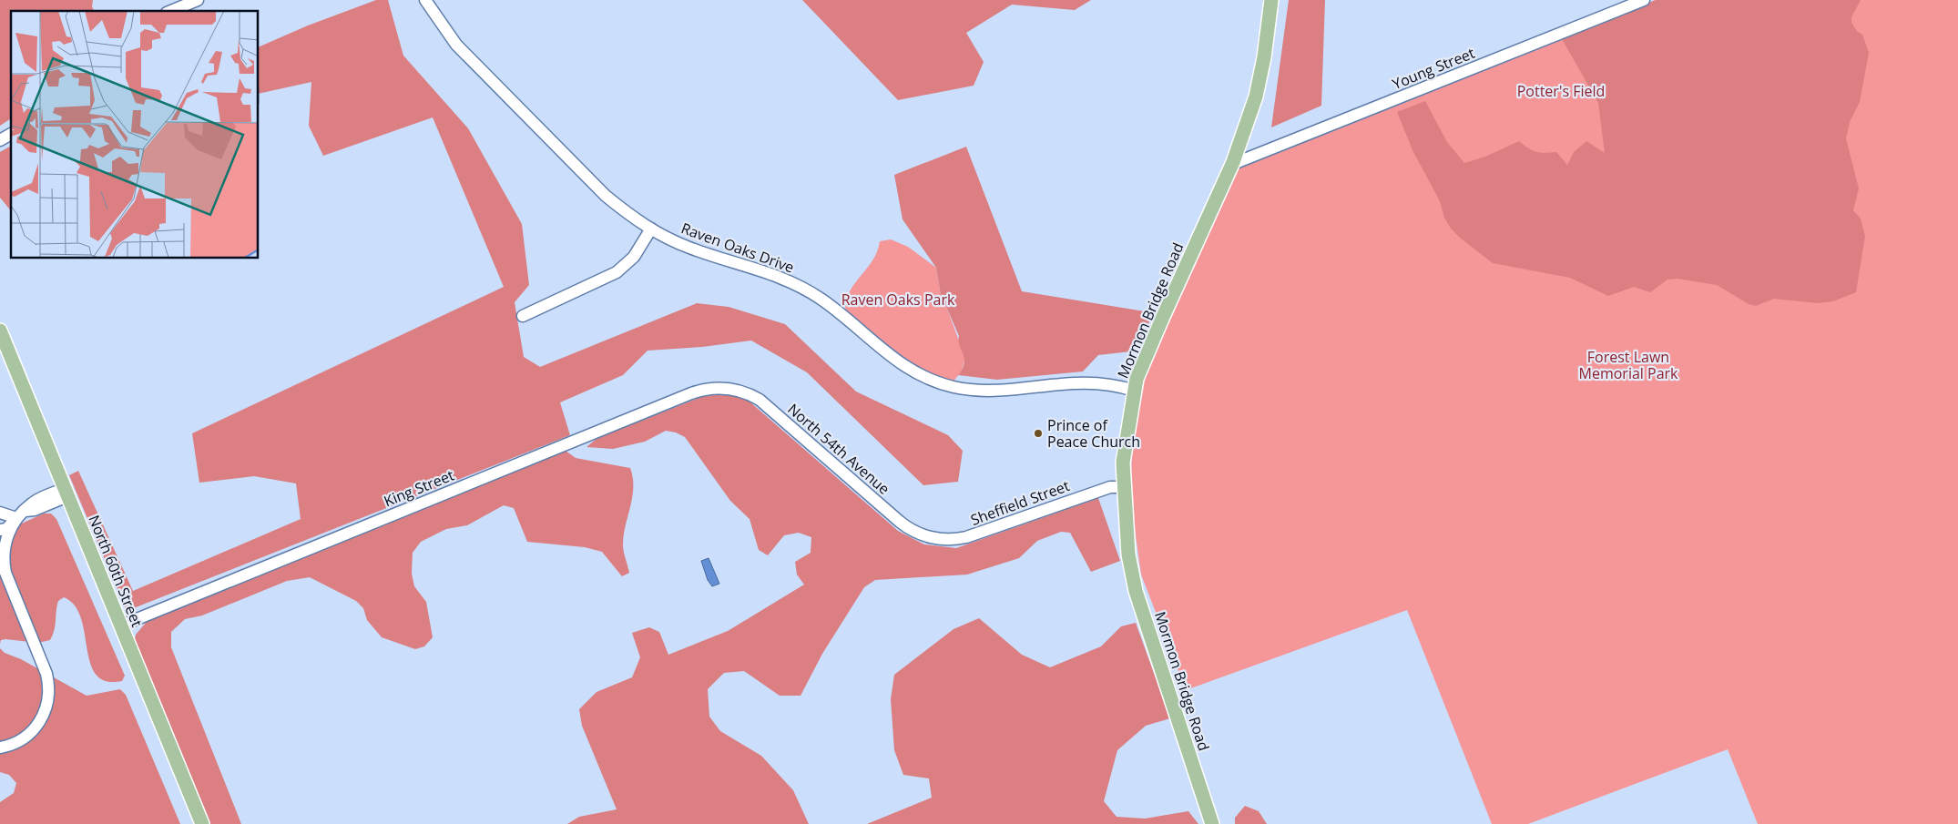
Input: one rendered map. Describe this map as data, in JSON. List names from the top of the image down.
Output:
{
  "streets": {
    "main road": ["Mormon Bridge Road", "North 60th Street"],
    "street": [
      "Young Street",
      "Raven Oaks Drive",
      "North 54th Avenue",
      "King Street",
      "Sheffield Street"
    ]
  },
  "crossings": [
    ["Young Street", "Mormon Bridge Road"],
    ["Raven Oaks Drive", "Mormon Bridge Road"],
    ["Mormon Bridge Road", "Sheffield Street"],
    ["North 54th Avenue", "King Street"],
    ["North 54th Avenue", "Sheffield Street"],
    ["King Street", "North 60th Street"]
  ],
  "parks": ["Potter's Field", "Raven Oaks Park", "Forest Lawn Memorial Park"],
  "places": ["Prince of Peace Church"]
}
